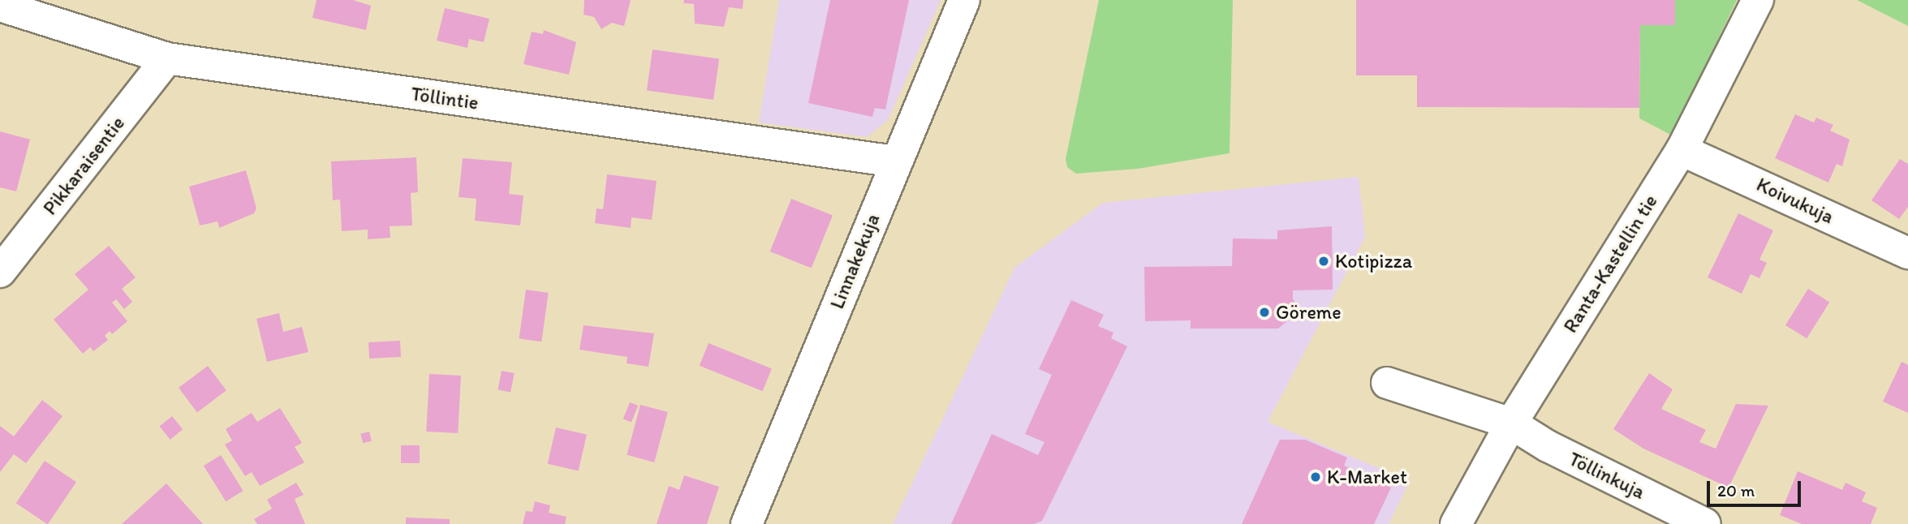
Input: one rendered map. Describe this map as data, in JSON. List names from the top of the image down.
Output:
{
  "streets": {
    "street": [
      "Töllintie",
      "Pikkaraisentie",
      "Koivukuja",
      "Linnakekuja",
      "Ranta-Kastellin tie",
      "Töllinkuja"
    ]
  },
  "crossings": [
    ["Töllintie", "Pikkaraisentie"],
    ["Töllintie", "Linnakekuja"],
    ["Koivukuja", "Ranta-Kastellin tie"],
    ["Ranta-Kastellin tie", "Töllinkuja"]
  ],
  "places": ["Kotipizza", "Göreme", "K-Market"],
  "scale_bar": "20 m"
}
